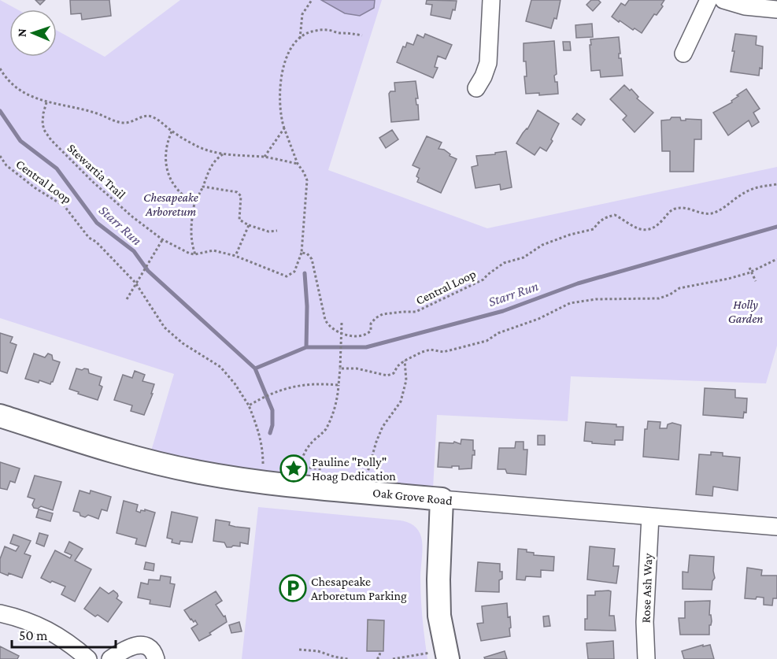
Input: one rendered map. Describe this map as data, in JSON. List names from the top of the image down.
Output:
{
  "streets": {
    "street": ["Oak Grove Road", "Rose Ash Way"],
    "path": ["Stewartia Trail", "Central Loop"]
  },
  "crossings": [
    ["Central Loop", "Oak Grove Road"],
    ["Oak Grove Road", "Rose Ash Way"]
  ],
  "water": ["Starr Run"],
  "parks": ["Chesapeake Arboretum", "Holly Garden"],
  "places": {
    "place": ["Pauline \"Polly\" Hoag Dedication"],
    "parking": ["Chesapeake Arboretum Parking"]
  },
  "scale_bar": "50 m",
  "north": "left"
}
